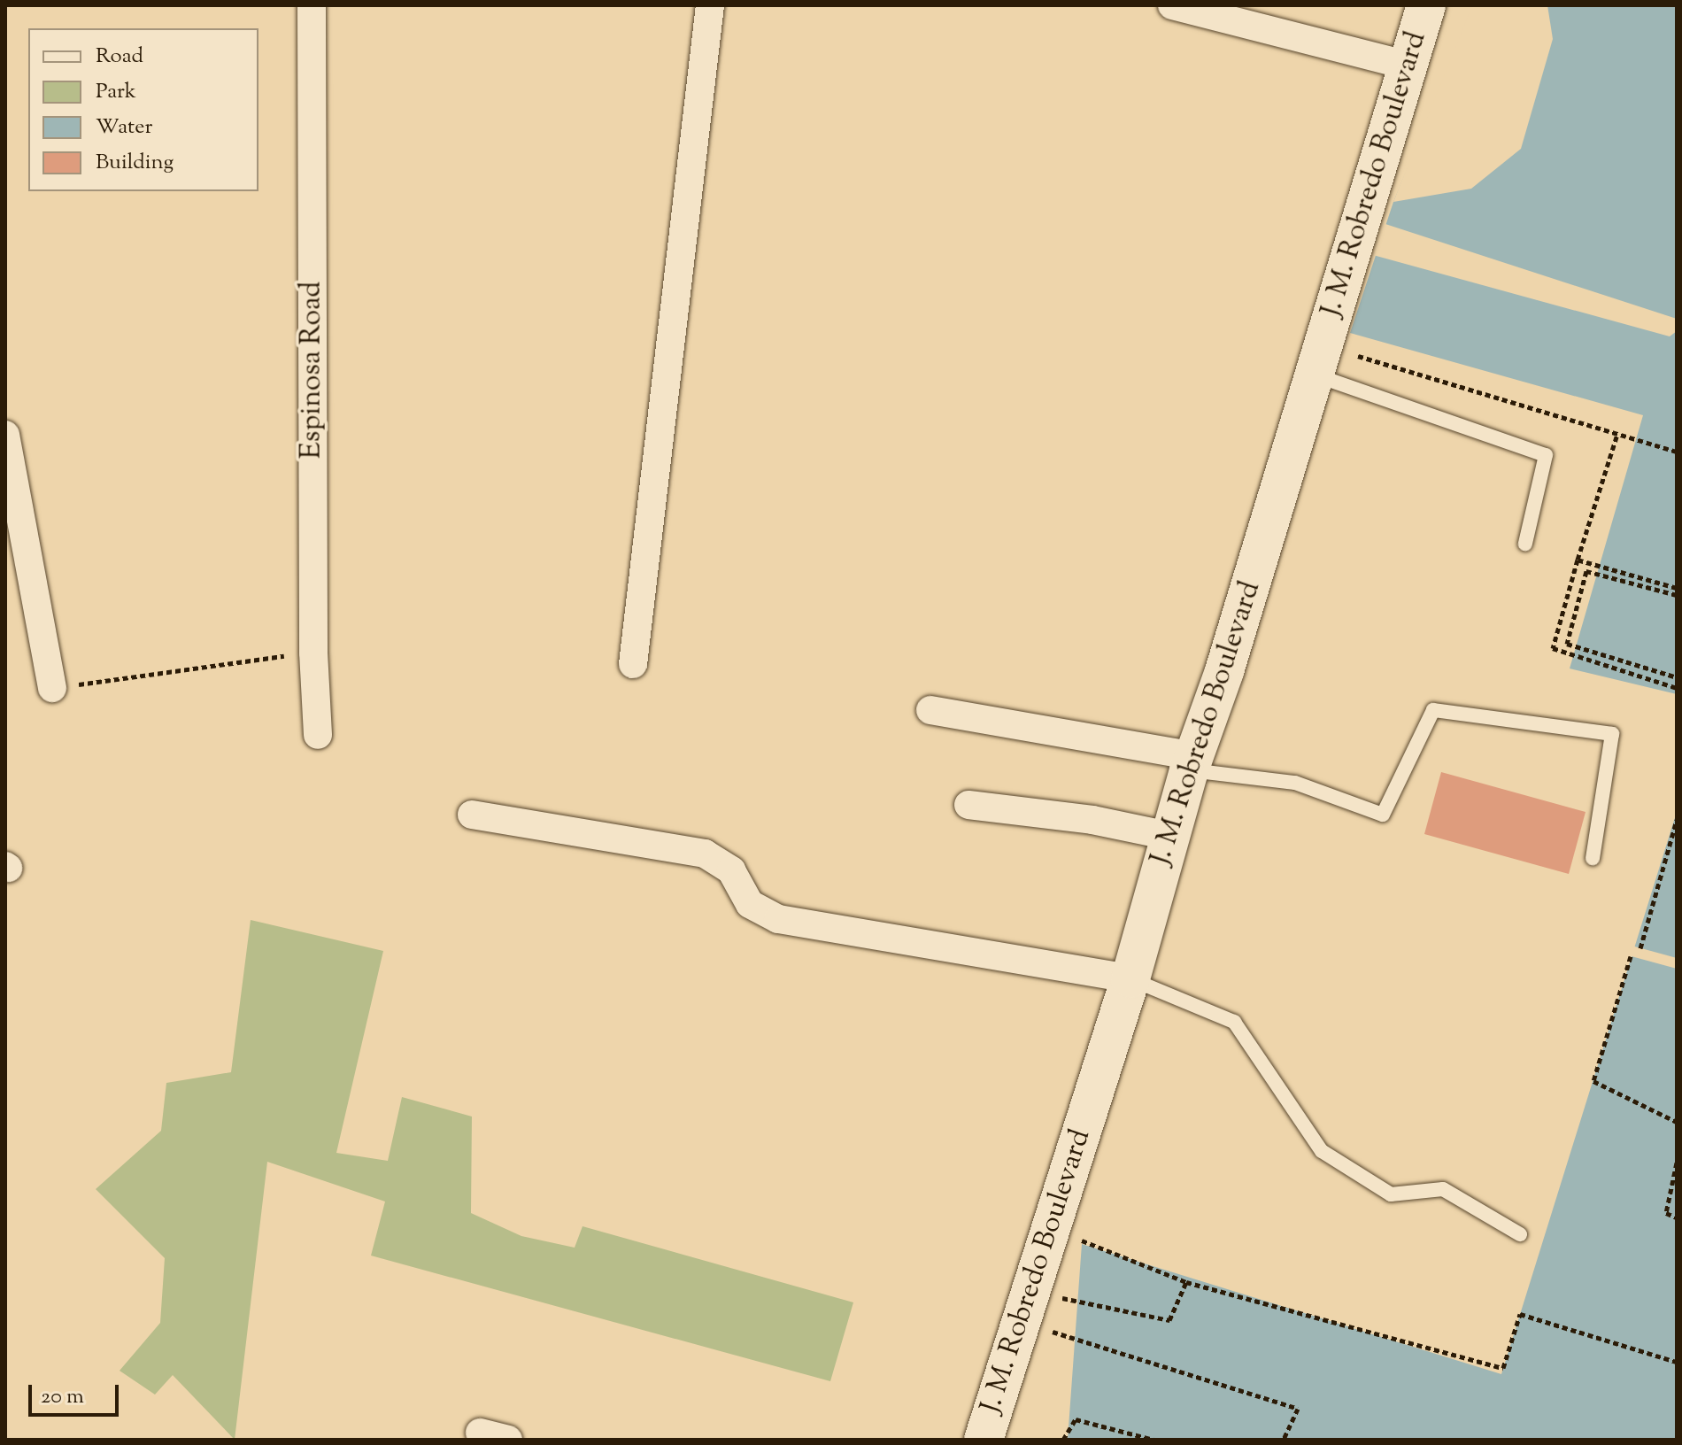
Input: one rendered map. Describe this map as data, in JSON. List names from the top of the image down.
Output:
{
  "streets": {
    "main road": ["J. M. Robredo Boulevard"],
    "street": ["Espinosa Road"]
  },
  "legend": [
    "Road",
    "Park",
    "Water",
    "Building"
  ],
  "scale_bar": "20 m"
}
